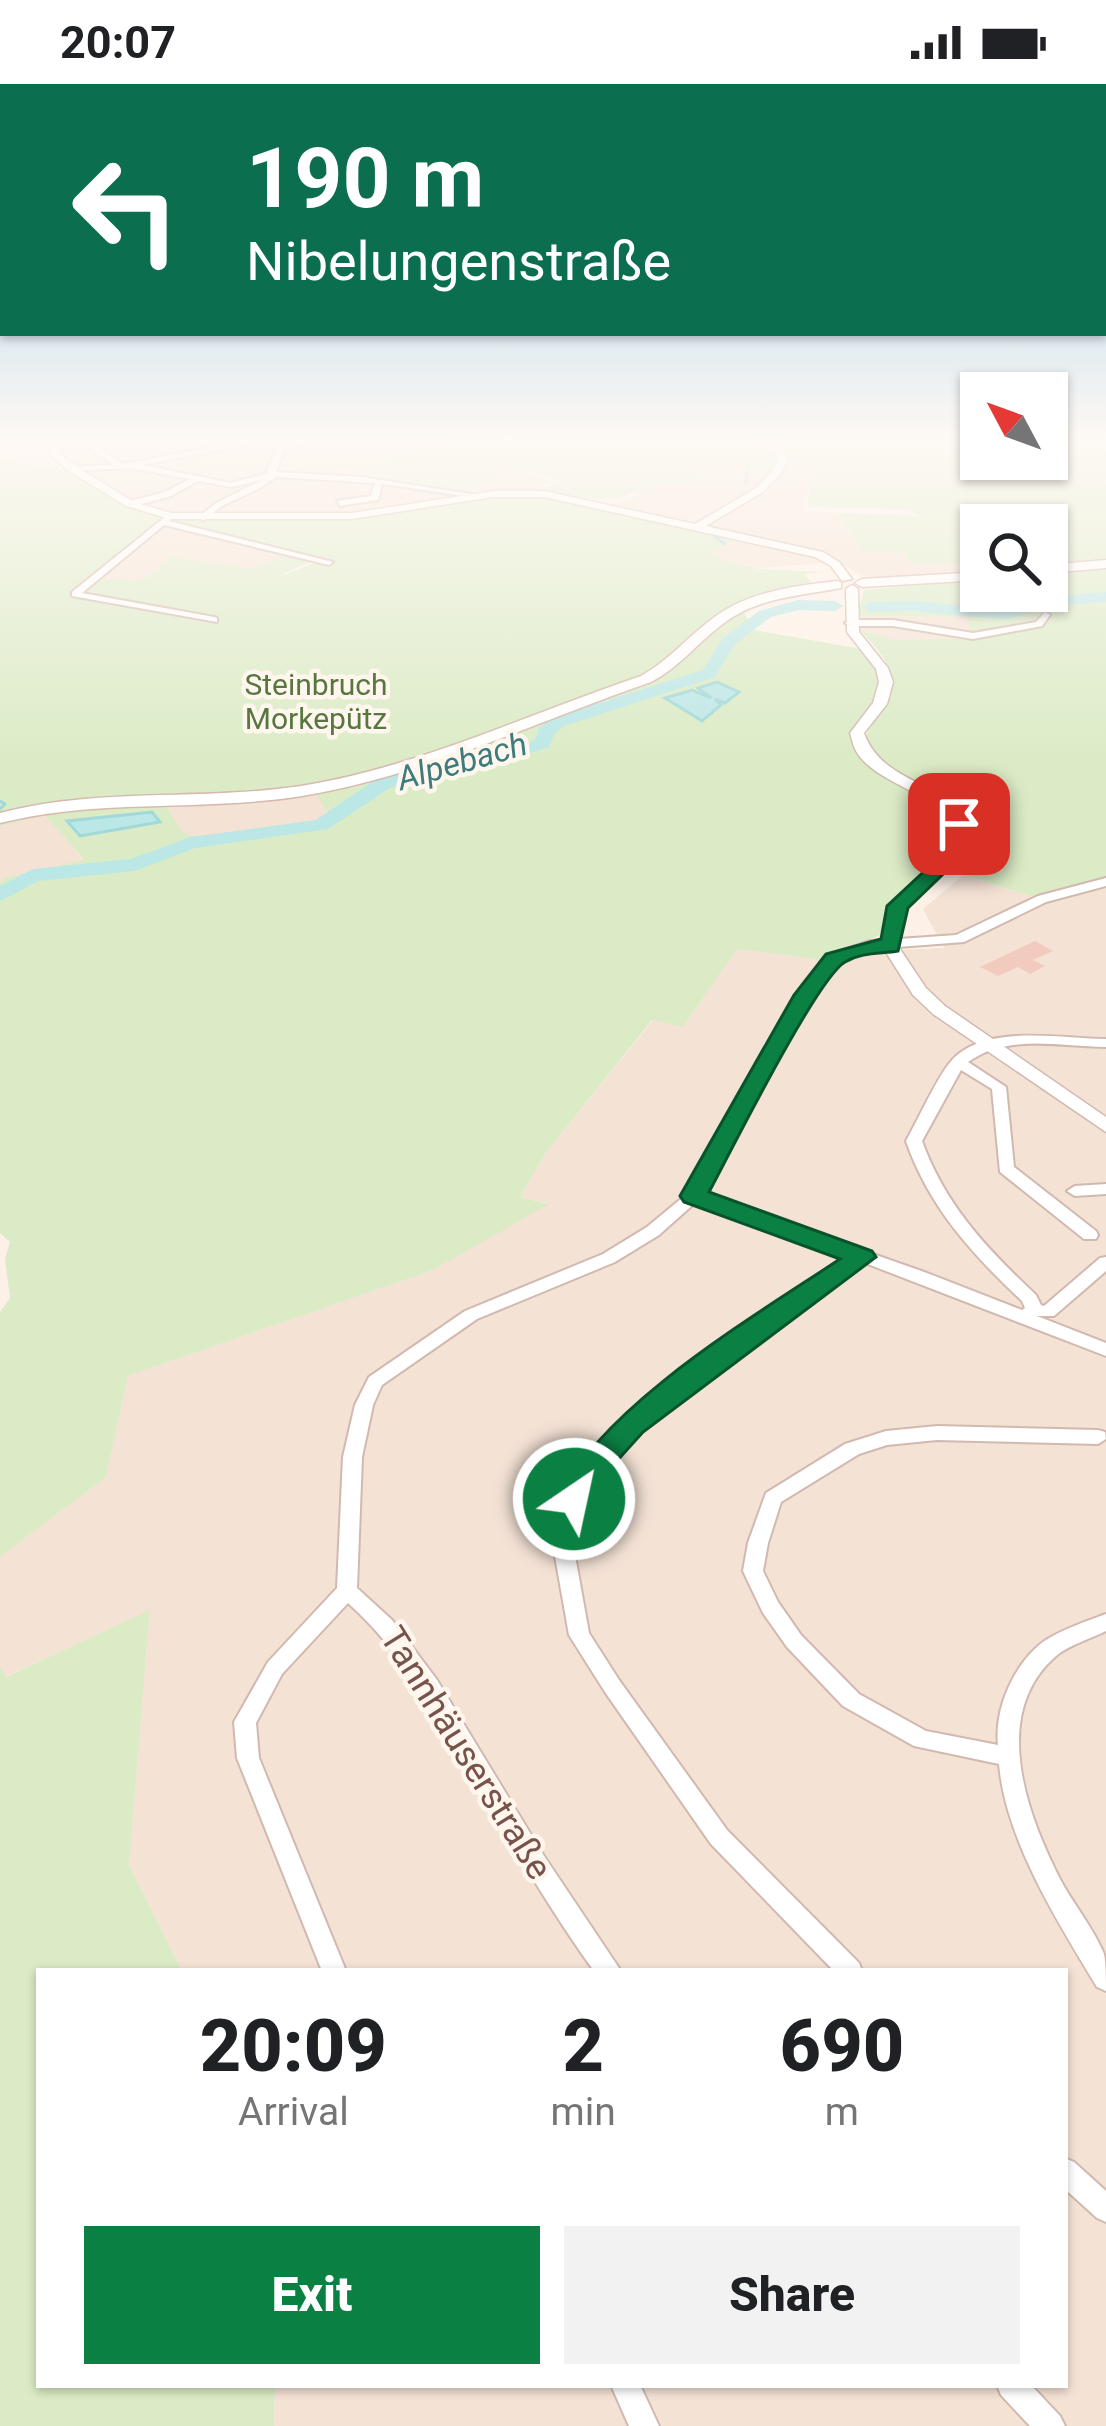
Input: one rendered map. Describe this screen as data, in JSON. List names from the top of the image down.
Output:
{
  "streets": {
    "street": ["Tannhäuserstraße"]
  },
  "water": ["Alpebach"],
  "parks": ["Steinbruch Morkepütz"],
  "north": "top left",
  "page": {
    "status": "20:07",
    "turn": ["190 m", "Nibelungenstraße"],
    "eta": [
      "20:09",
      "Arrival",
      "2",
      "min",
      "690",
      "m"
    ],
    "buttons": ["Exit", "Share"]
  }
}
